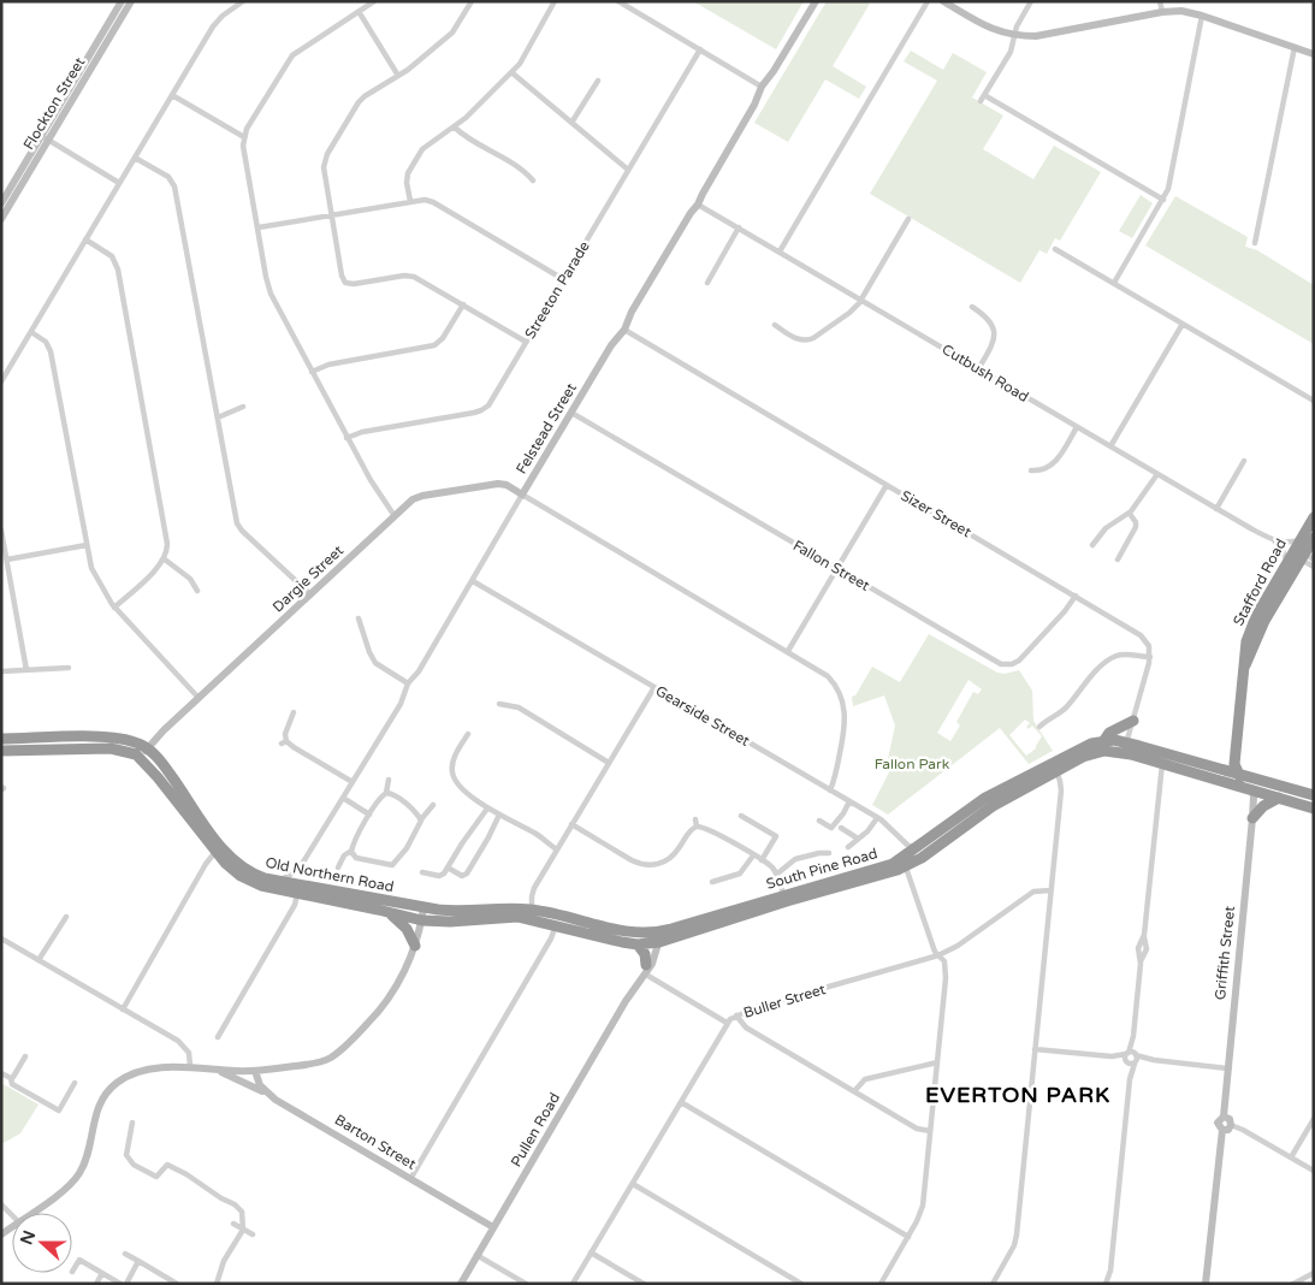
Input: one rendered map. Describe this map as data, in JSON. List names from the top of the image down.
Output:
{
  "streets": {
    "highway": ["Stafford Road", "South Pine Road", "Old Northern Road"],
    "street": [
      "Flockton Street",
      "Streeton Parade",
      "Cutbush Road",
      "Felstead Street",
      "Sizer Street",
      "Fallon Street",
      "Dargie Street",
      "Gearside Street",
      "Griffith Street",
      "Buller Street",
      "Pullen Road",
      "Barton Street"
    ]
  },
  "crossings": [
    ["Cutbush Road", "Felstead Street"],
    ["Cutbush Road", "Stafford Road"],
    ["Felstead Street", "Sizer Street"],
    ["Felstead Street", "Fallon Street"],
    ["Felstead Street", "Dargie Street"],
    ["Felstead Street", "Gearside Street"],
    ["Felstead Street", "Old Northern Road"],
    ["Sizer Street", "Fallon Street"],
    ["Dargie Street", "Old Northern Road"],
    ["Stafford Road", "South Pine Road"],
    ["Gearside Street", "South Pine Road"],
    ["South Pine Road", "Old Northern Road"],
    ["South Pine Road", "Griffith Street"],
    ["South Pine Road", "Pullen Road"],
    ["Pullen Road", "Barton Street"]
  ],
  "districts": ["EVERTON PARK"],
  "parks": ["Fallon Park"],
  "north": "left"
}
